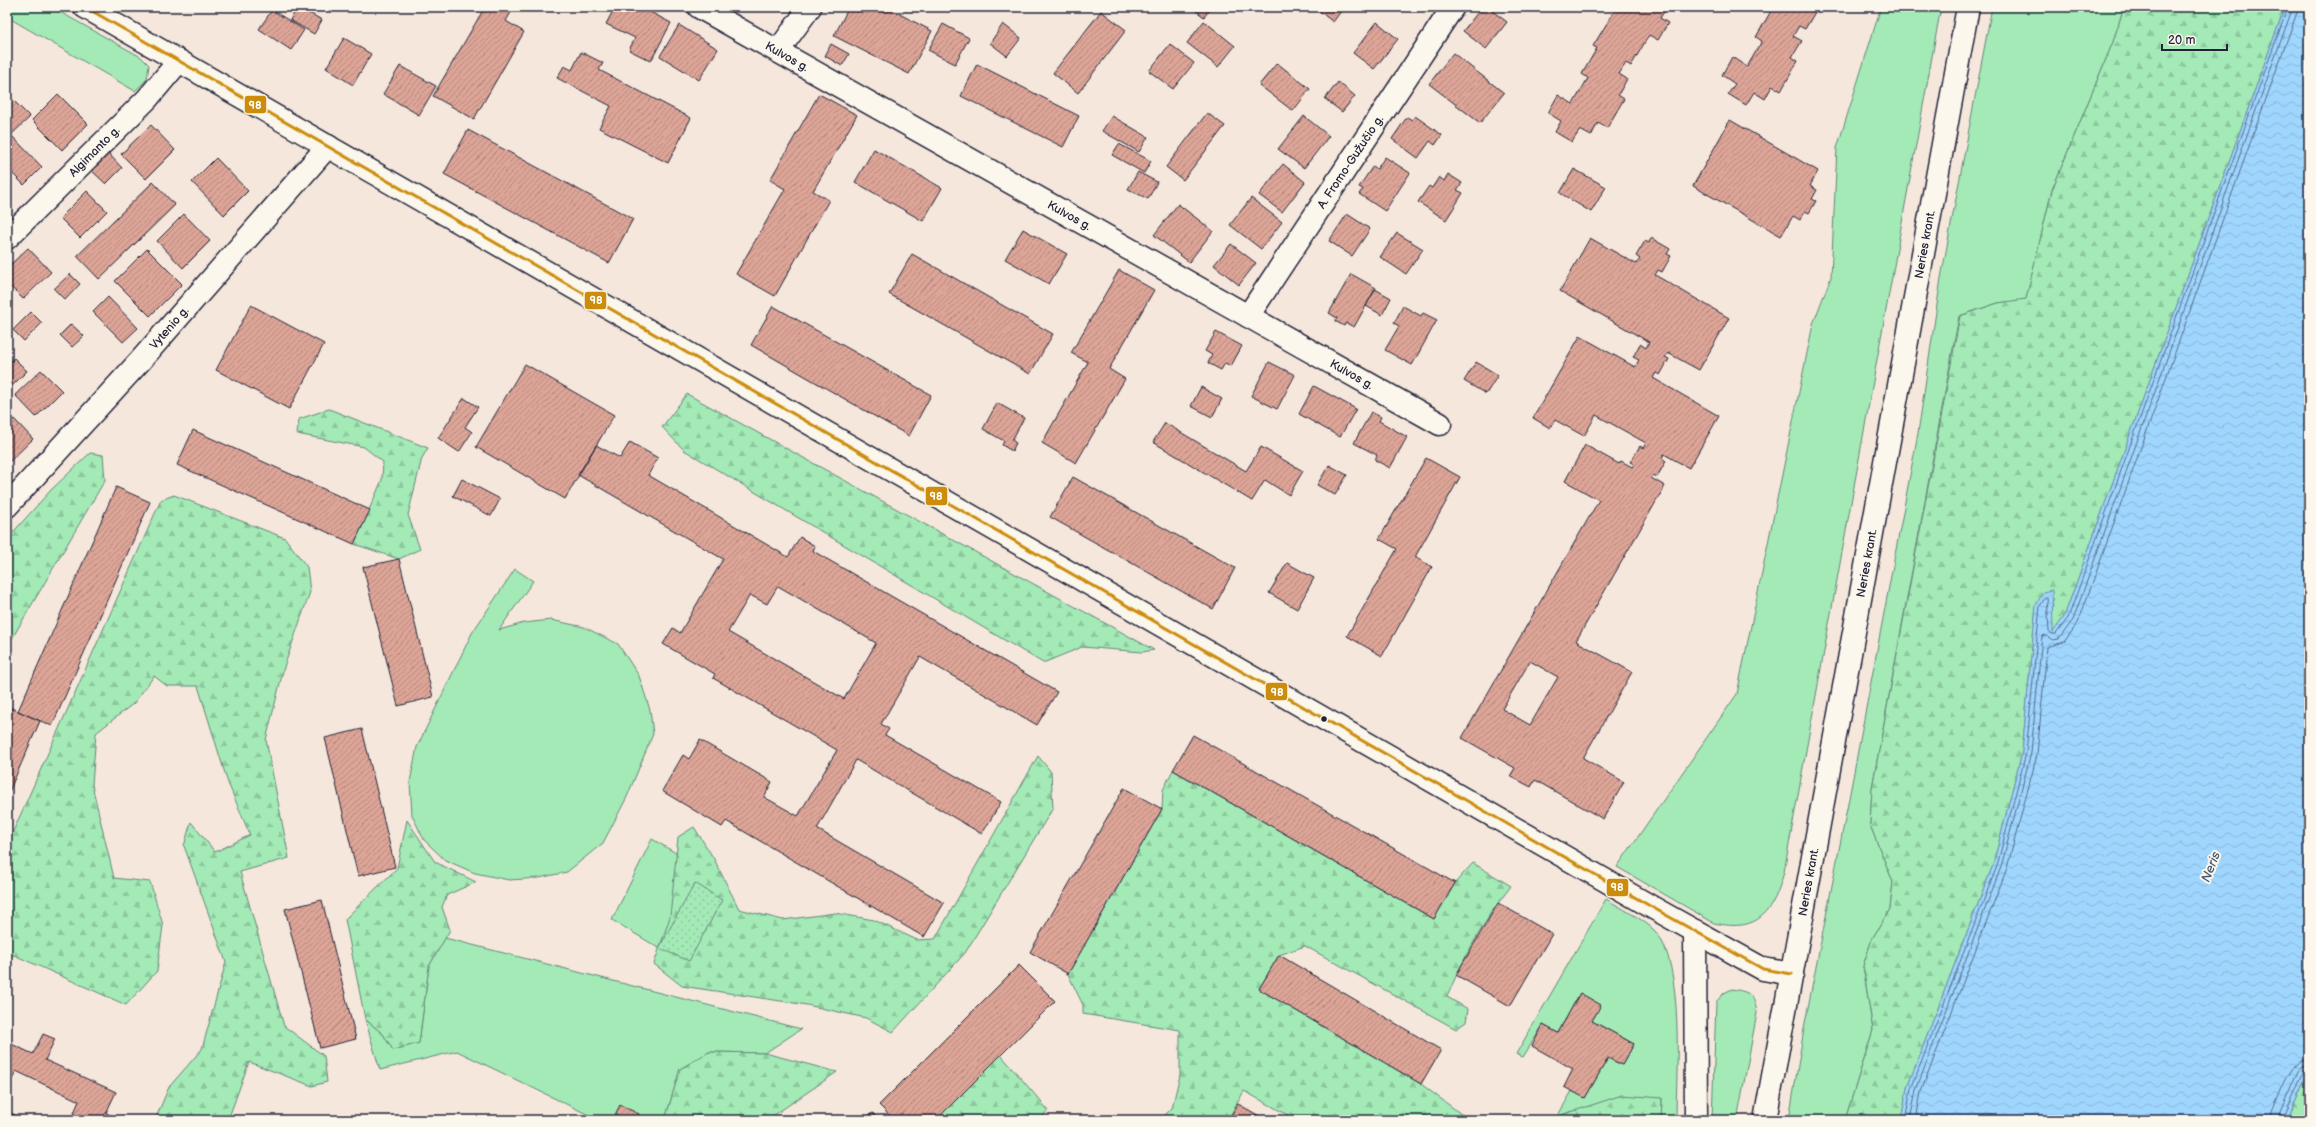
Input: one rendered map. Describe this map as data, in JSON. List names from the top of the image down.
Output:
{
  "streets": {
    "street": [
      "Kulvos g.",
      "Algimanto g.",
      "A. Fromo-Gužučio g.",
      "Neries krant.",
      "Vytenio g."
    ]
  },
  "crossings": [
    ["Kulvos g.", "A. Fromo-Gužučio g."]
  ],
  "water": ["Neris"],
  "lines": ["transit line 98"],
  "scale_bar": "20 m"
}
